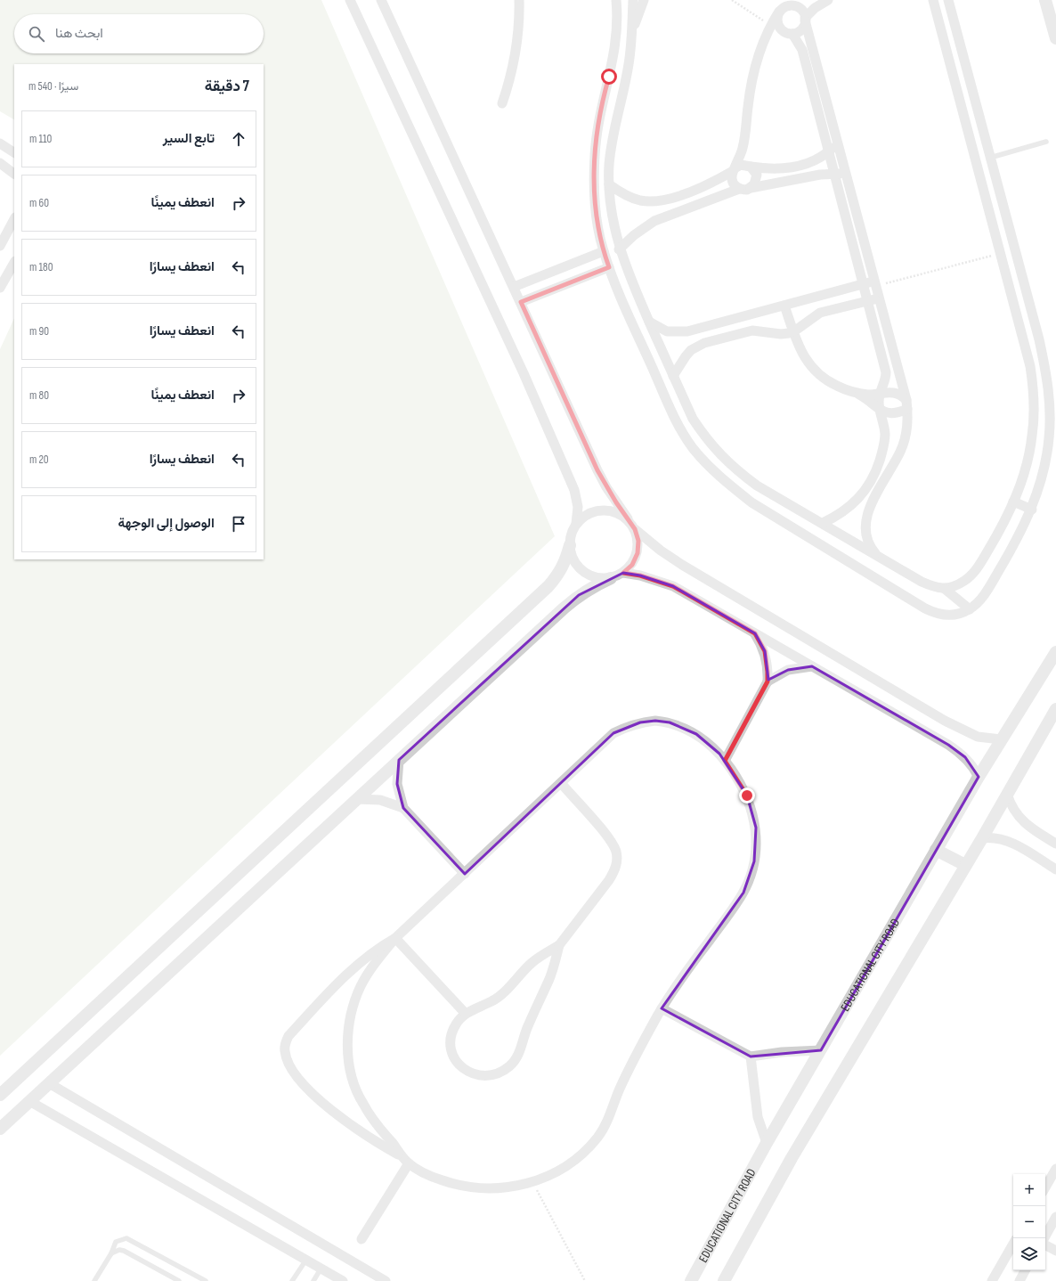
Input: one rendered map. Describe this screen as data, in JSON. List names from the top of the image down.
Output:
{
  "streets": {
    "street": ["EDUCATIONAL CITY ROAD"]
  },
  "page": {
    "search": "ابحث هنا",
    "heading": ["7 دقيقة", "سيرًا · 540 m"],
    "list": [
      ["تابع السير", "110 m"],
      ["انعطف يمينًا", "60 m"],
      ["انعطف يسارًا", "180 m"],
      ["انعطف يسارًا", "90 m"],
      ["انعطف يمينًا", "80 m"],
      ["انعطف يسارًا", "20 m"],
      "الوصول إلى الوجهة"
    ],
    "map_buttons": ["+", "−"]
  }
}
